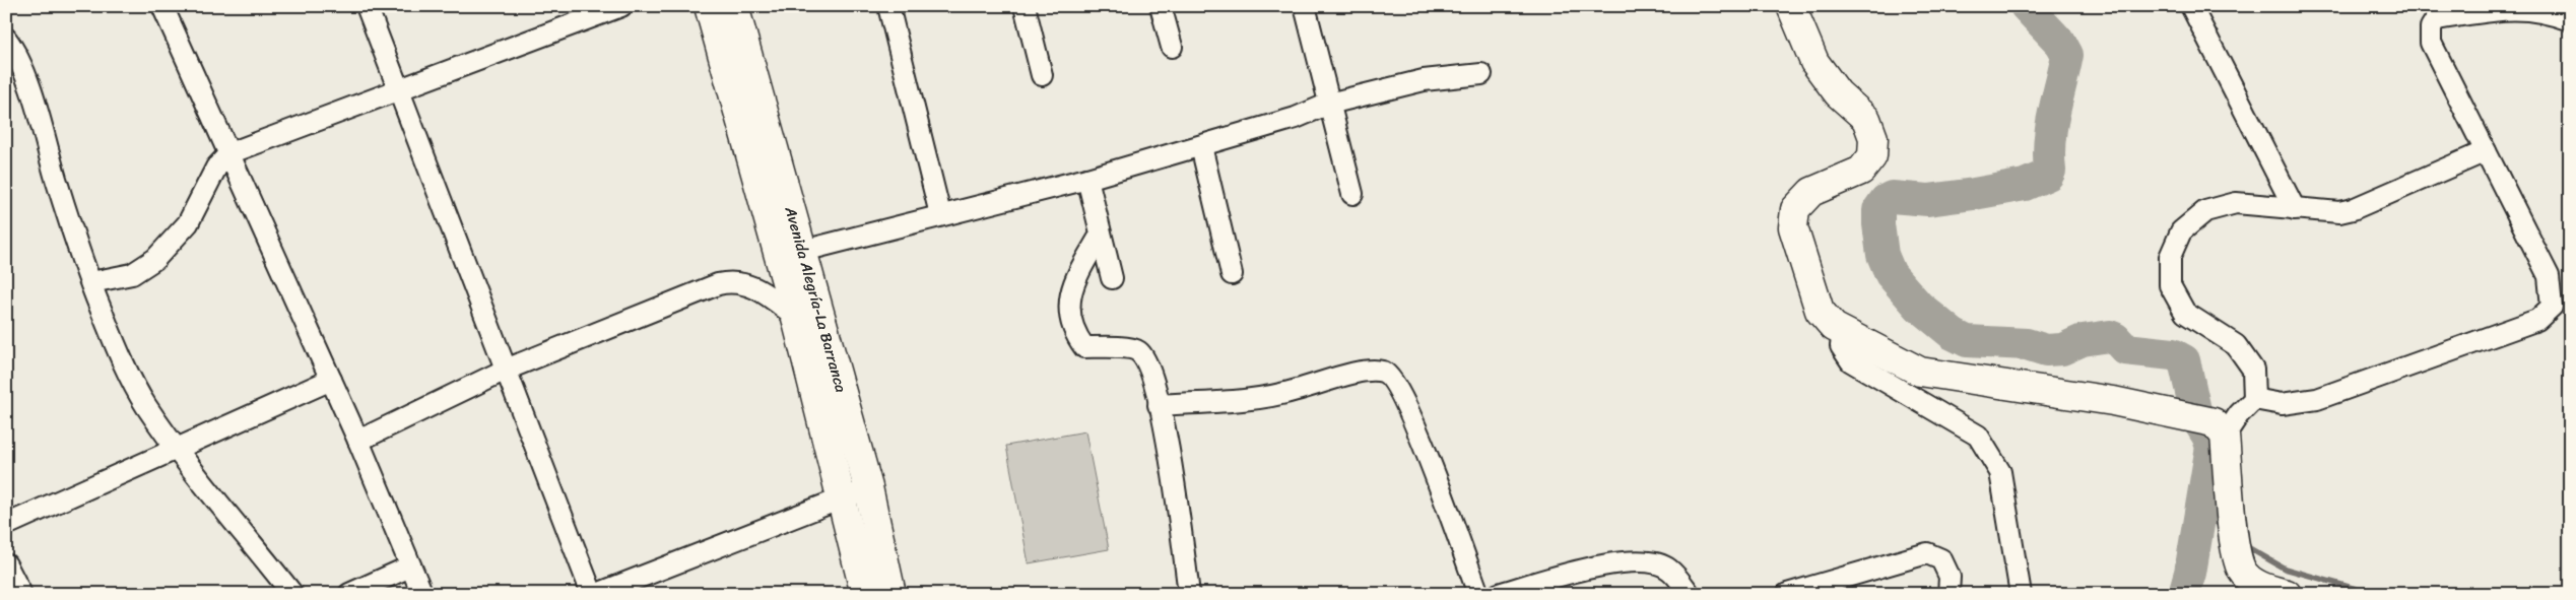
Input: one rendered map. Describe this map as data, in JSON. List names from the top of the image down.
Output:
{
  "streets": {
    "main road": ["Avenida Alegría-La Barranca"]
  }
}
